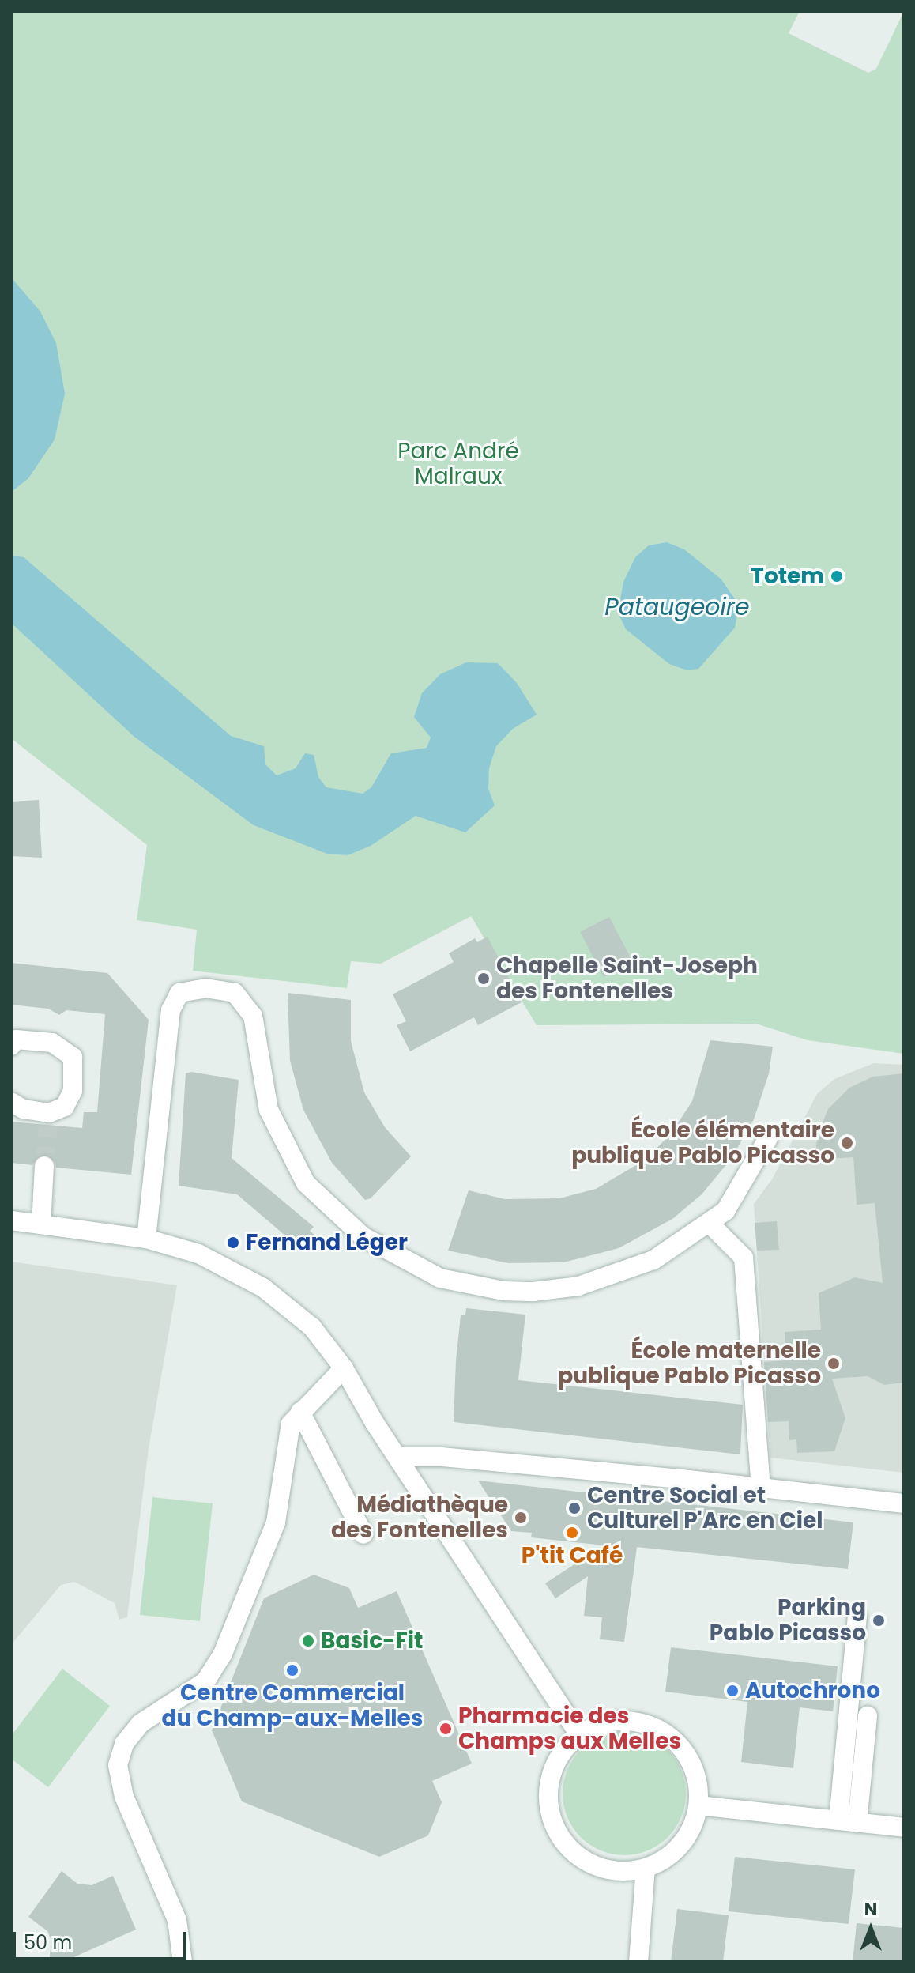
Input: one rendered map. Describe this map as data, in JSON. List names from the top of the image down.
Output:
{
  "water": ["Pataugeoire"],
  "parks": ["Parc André Malraux"],
  "places": [
    "Totem",
    "Chapelle Saint-Joseph des Fontenelles",
    "École élémentaire publique Pablo Picasso",
    "Fernand Léger",
    "École maternelle publique Pablo Picasso",
    "Centre Social et Culturel P'Arc en Ciel",
    "Médiathèque des Fontenelles",
    "P'tit Café",
    "Parking Pablo Picasso",
    "Basic-Fit",
    "Centre Commercial du Champ-aux-Melles",
    "Autochrono",
    "Pharmacie des Champs aux Melles"
  ],
  "scale_bar": "50 m",
  "north": "top"
}
